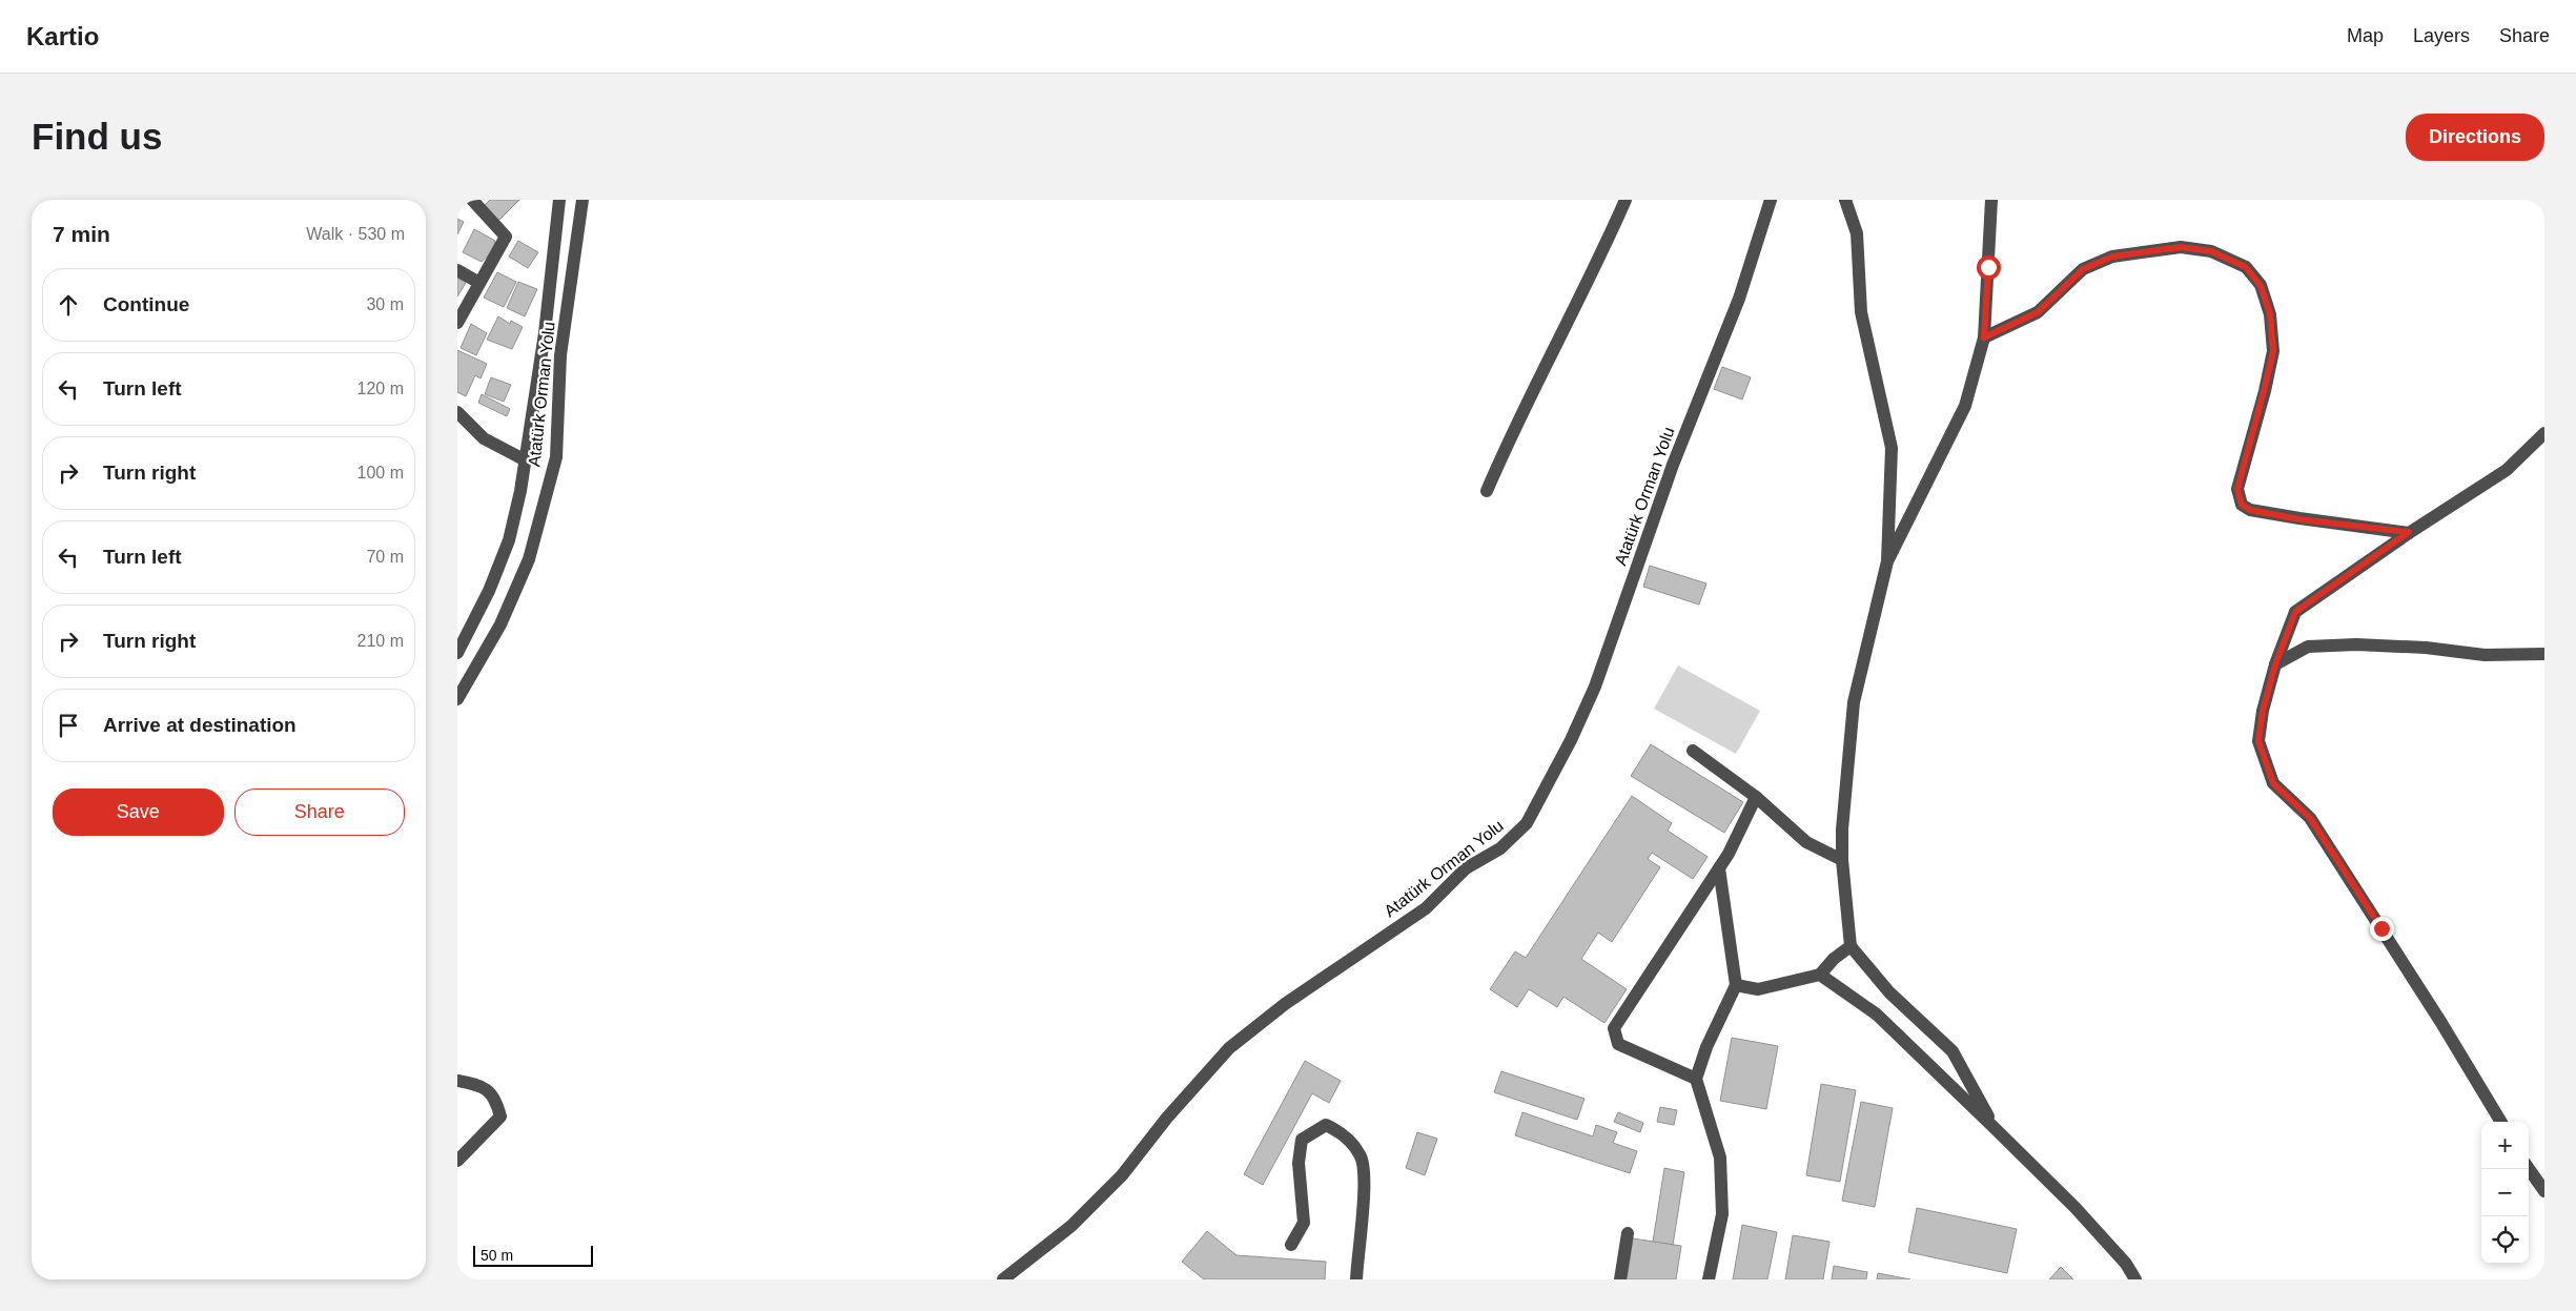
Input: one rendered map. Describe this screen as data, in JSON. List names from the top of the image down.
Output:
{
  "streets": {
    "street": ["Atatürk Orman Yolu"]
  },
  "scale_bar": "50 m",
  "page": {
    "header": "Kartio",
    "nav": ["Map", "Layers", "Share"],
    "buttons": [
      "Directions",
      ["Save", "Share"]
    ],
    "title": "Find us",
    "heading": ["7 min", "Walk · 530 m"],
    "list": [
      ["Continue", "30 m"],
      ["Turn left", "120 m"],
      ["Turn right", "100 m"],
      ["Turn left", "70 m"],
      ["Turn right", "210 m"],
      "Arrive at destination"
    ],
    "map_buttons": ["+", "−"],
    "scale": "50 m"
  }
}
